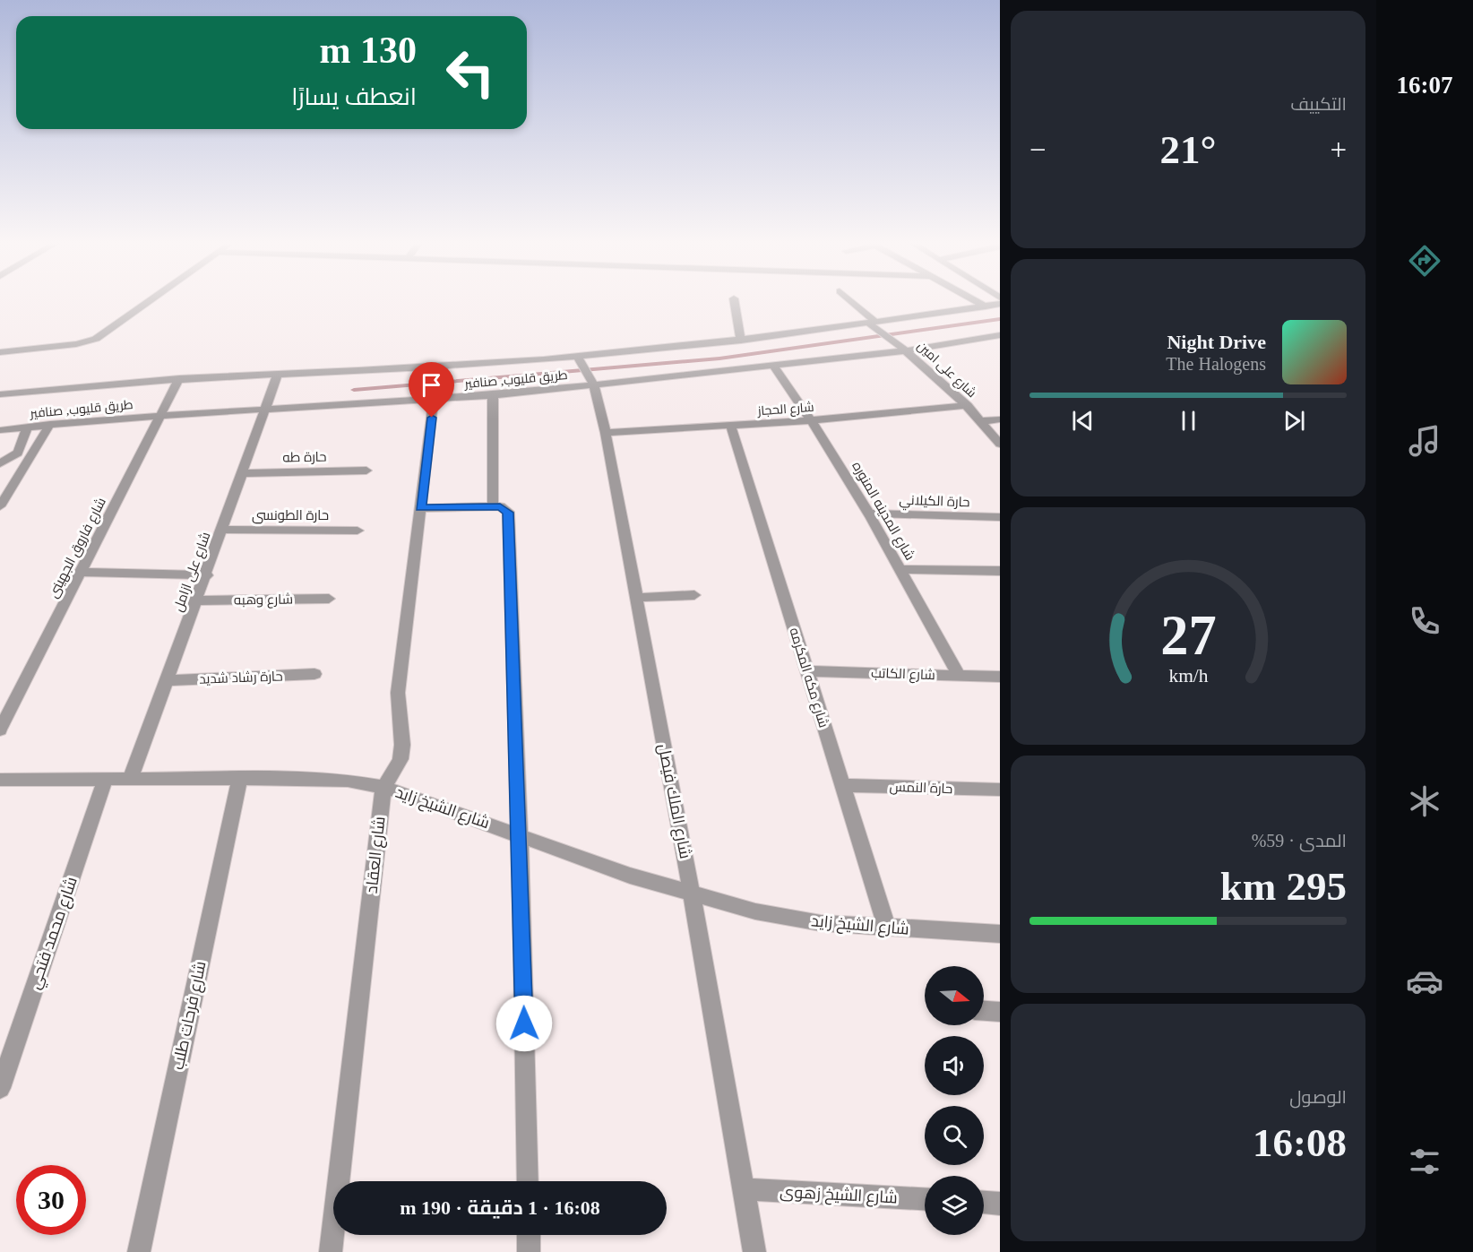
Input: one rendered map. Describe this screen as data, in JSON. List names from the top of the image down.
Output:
{
  "streets": {
    "street": [
      "شارع على امين",
      "طريق قليوب, صنافير",
      "شارع الحجاز",
      "حارة طه",
      "حارة الكيلاني",
      "شارع المدينه المنوره",
      "حارة الطونسى",
      "شارع فاروق الجهينى",
      "شارع على ازامل",
      "شارع وهبه",
      "شارع الكاتب",
      "حارة رشاد شديد",
      "شارع مكه المكرمه",
      "حارة النمس",
      "شارع الملك فيصل",
      "شارع الشيخ زايد",
      "شارع العقاد",
      "شارع محمد فتحي",
      "شارع فرحات طلب",
      "شارع الشيخ زهوى"
    ]
  },
  "crossings": [
    ["شارع على امين", "طريق قليوب, صنافير"],
    ["شارع على امين", "شارع الحجاز"],
    ["طريق قليوب, صنافير", "شارع المدينه المنوره"],
    ["طريق قليوب, صنافير", "شارع فاروق الجهينى"],
    ["طريق قليوب, صنافير", "شارع على ازامل"],
    ["طريق قليوب, صنافير", "شارع الملك فيصل"],
    ["طريق قليوب, صنافير", "شارع العقاد"],
    ["شارع الحجاز", "شارع المدينه المنوره"],
    ["شارع الحجاز", "شارع مكه المكرمه"],
    ["شارع الحجاز", "شارع الملك فيصل"],
    ["حارة طه", "شارع على ازامل"],
    ["حارة الكيلاني", "شارع المدينه المنوره"],
    ["شارع المدينه المنوره", "شارع الكاتب"],
    ["حارة الطونسى", "شارع على ازامل"],
    ["شارع على ازامل", "شارع وهبه"],
    ["شارع على ازامل", "حارة رشاد شديد"],
    ["شارع على ازامل", "شارع الشيخ زايد"],
    ["شارع الكاتب", "شارع مكه المكرمه"],
    ["شارع مكه المكرمه", "حارة النمس"],
    ["شارع مكه المكرمه", "شارع الشيخ زايد"],
    ["شارع الملك فيصل", "شارع الشيخ زايد"],
    ["شارع الملك فيصل", "شارع الشيخ زهوى"],
    ["شارع الشيخ زايد", "شارع العقاد"],
    ["شارع الشيخ زايد", "شارع محمد فتحي"],
    ["شارع الشيخ زايد", "شارع فرحات طلب"]
  ],
  "north": "right",
  "page": {
    "tabs": "16:07",
    "tile": [
      "التكييف",
      ["المدى · 59%", "295 km"],
      ["الوصول", "16:08"]
    ],
    "turn": ["130 m", "انعطف يسارًا"],
    "heat": ["−", "21°", "+"],
    "song": ["Night Drive", "The Halogens"],
    "limit": "30",
    "trip": "16:08 · 1 دقيقة · 190 m",
    "gauge": ["27", "km/h"]
  }
}
